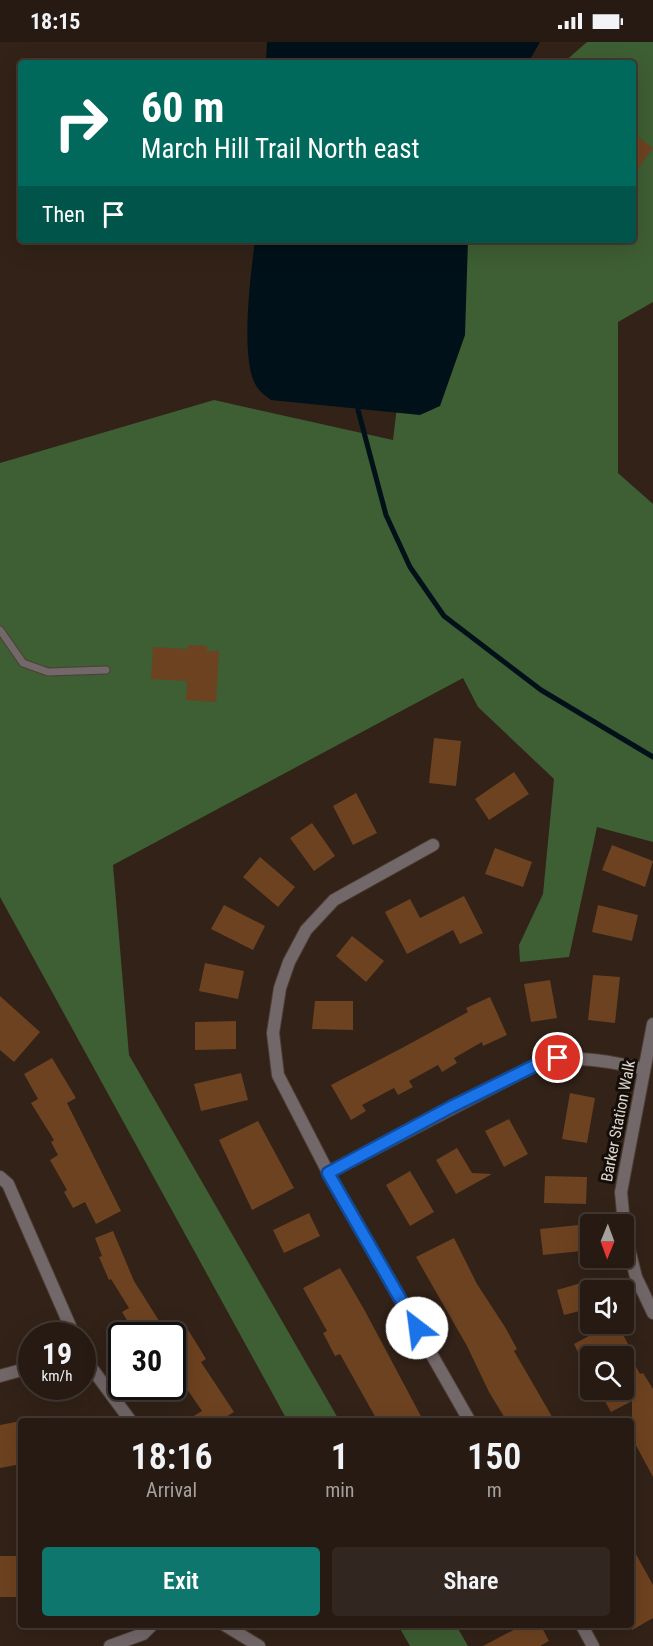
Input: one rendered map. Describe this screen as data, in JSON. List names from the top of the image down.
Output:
{
  "streets": {
    "street": ["Barker Station Walk"]
  },
  "north": "bottom",
  "page": {
    "status": "18:15",
    "turn": ["60 m", "March Hill Trail North east"],
    "then": "Then",
    "speed": "19 km/h",
    "limit": "30",
    "eta": [
      "18:16",
      "Arrival",
      "1",
      "min",
      "150",
      "m"
    ],
    "buttons": ["Exit", "Share"]
  }
}
